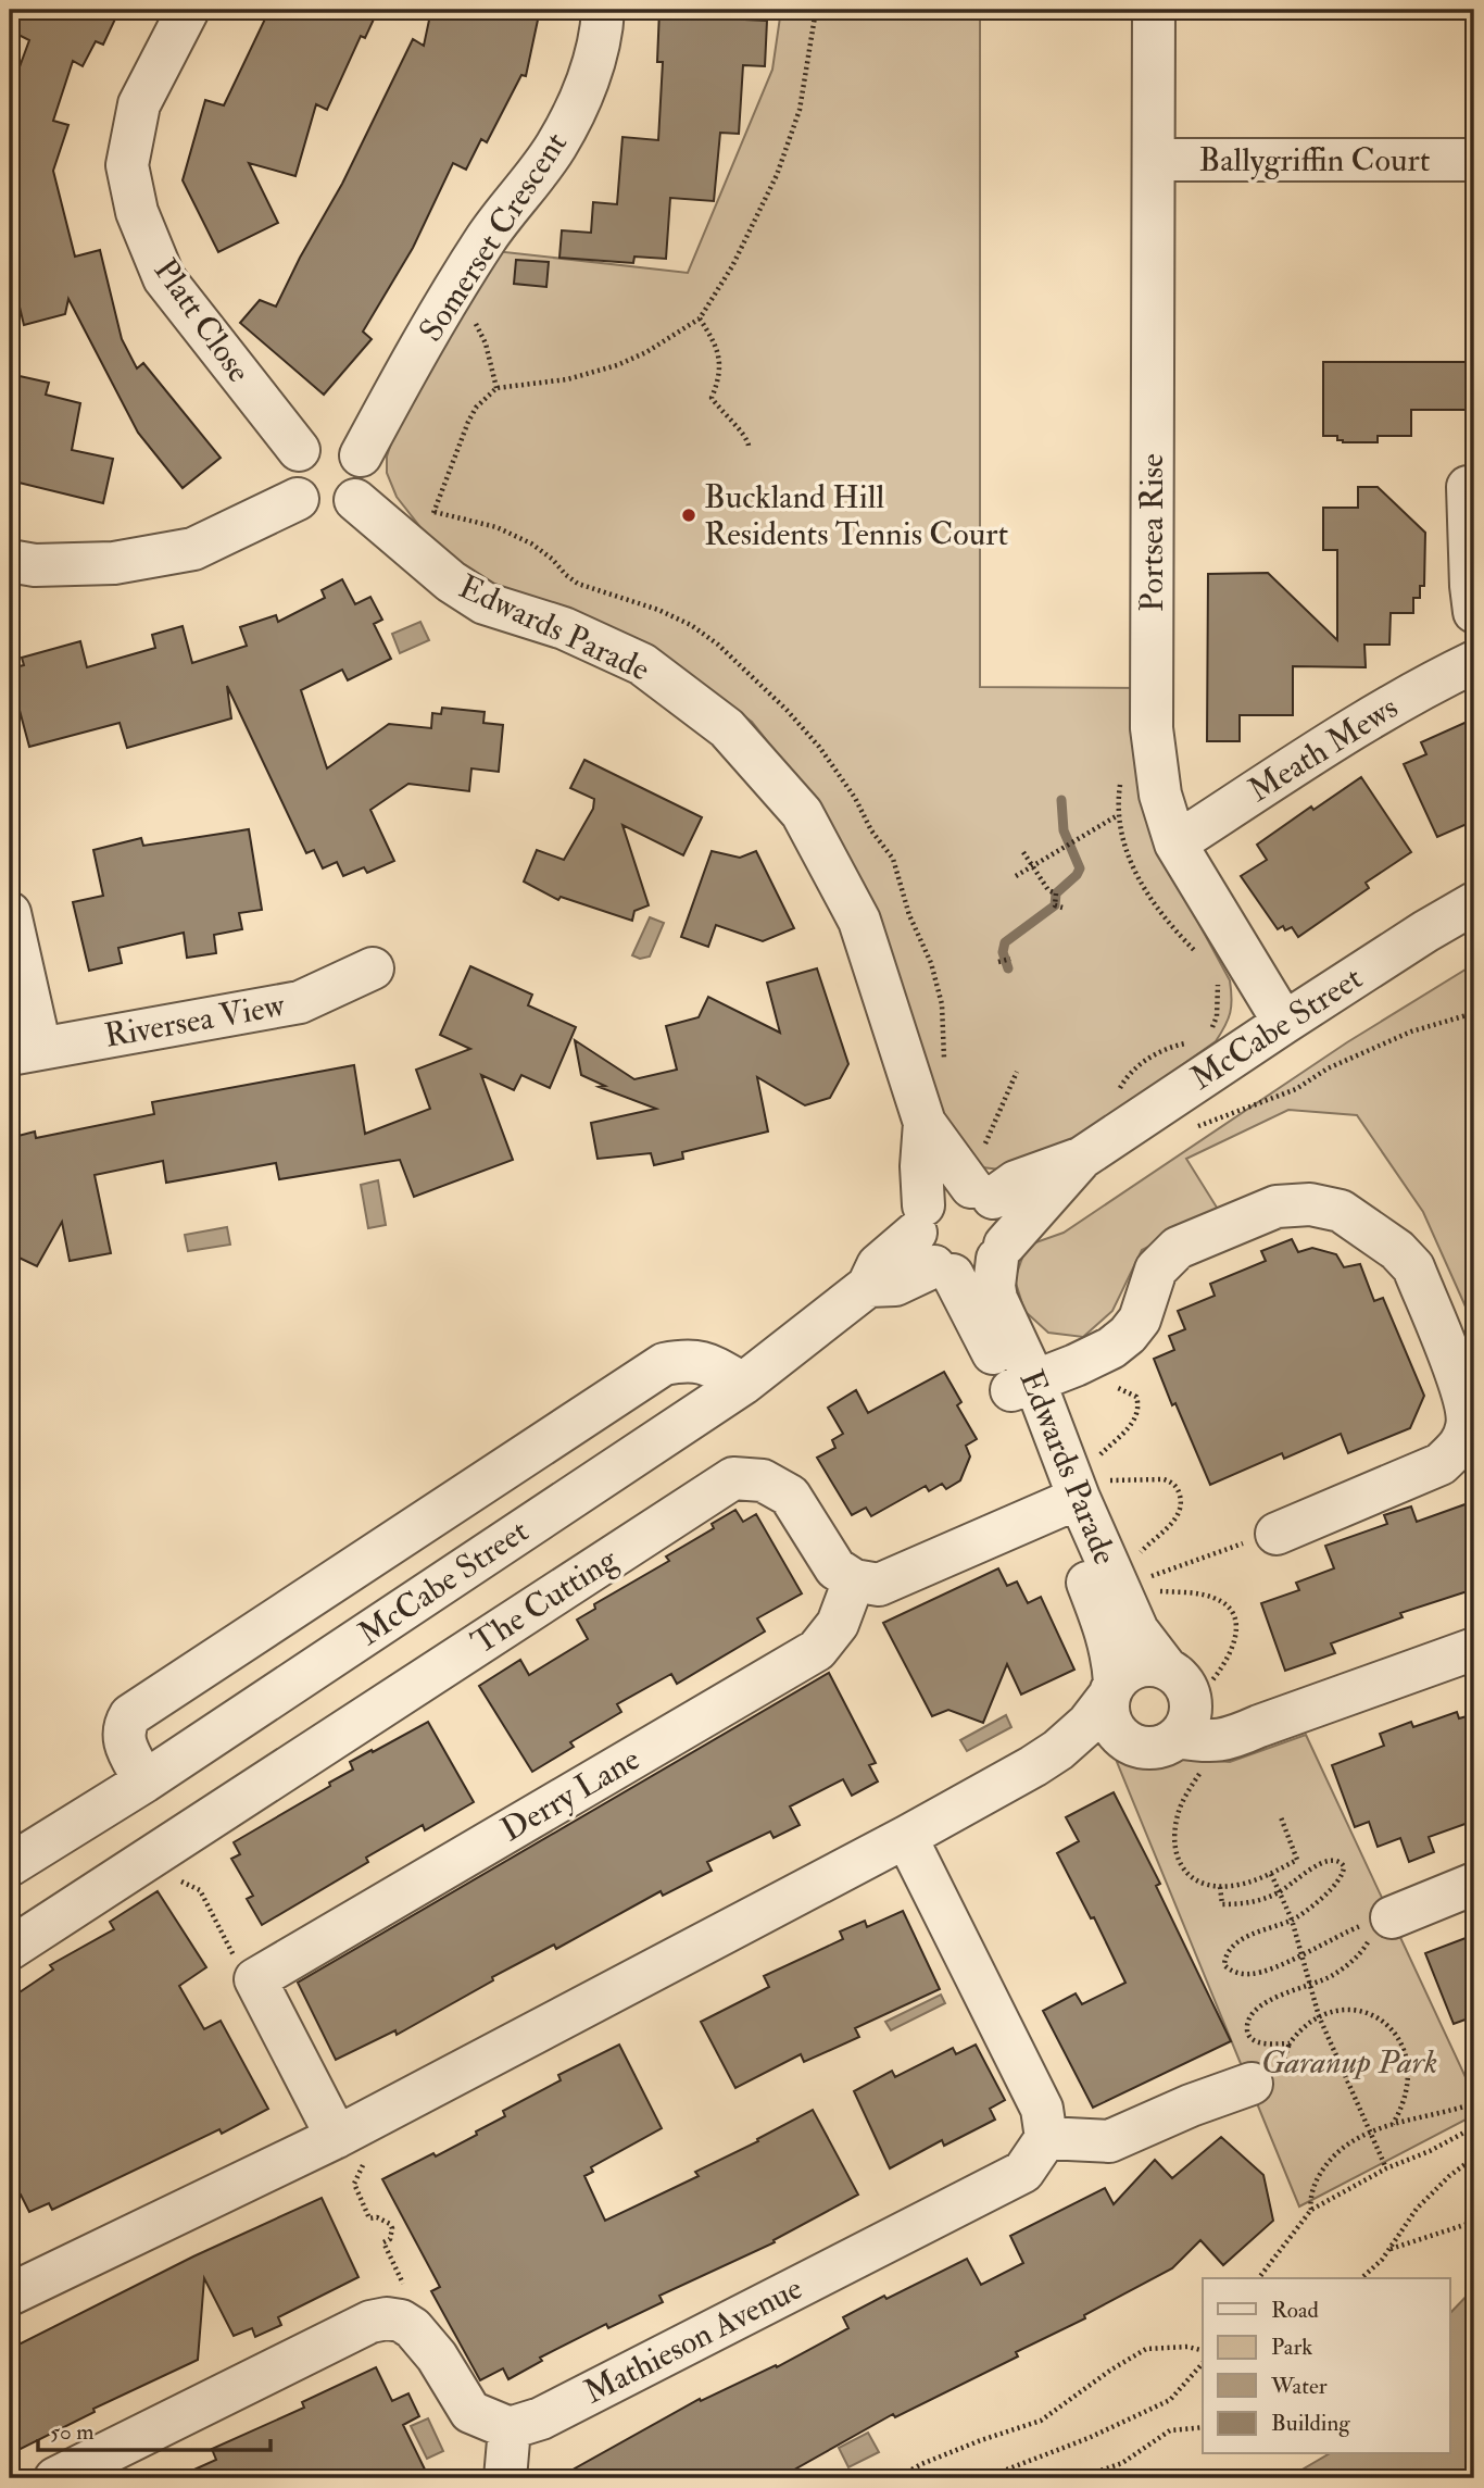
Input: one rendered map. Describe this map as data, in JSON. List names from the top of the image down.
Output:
{
  "streets": {
    "street": [
      "Ballygriffin Court",
      "Somerset Crescent",
      "Platt Close",
      "Portsea Rise",
      "Edwards Parade",
      "Meath Mews",
      "Riversea View",
      "McCabe Street",
      "The Cutting",
      "Derry Lane",
      "Mathieson Avenue"
    ]
  },
  "crossings": [
    ["Ballygriffin Court", "Portsea Rise"],
    ["Somerset Crescent", "Platt Close"],
    ["Somerset Crescent", "Edwards Parade"],
    ["Platt Close", "Edwards Parade"],
    ["Portsea Rise", "Meath Mews"],
    ["Portsea Rise", "McCabe Street"],
    ["Edwards Parade", "McCabe Street"],
    ["The Cutting", "Derry Lane"]
  ],
  "parks": ["Garanup Park"],
  "places": ["Buckland Hill Residents Tennis Court"],
  "legend": [
    "Road",
    "Park",
    "Water",
    "Building"
  ],
  "scale_bar": "50 m"
}
